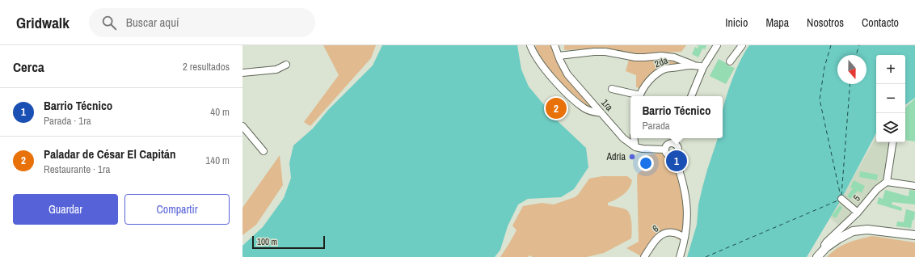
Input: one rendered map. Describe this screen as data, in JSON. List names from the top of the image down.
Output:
{
  "streets": {
    "street": [
      "2da",
      "1ra",
      "5",
      "6"
    ]
  },
  "places": ["Adria"],
  "scale_bar": "100 m",
  "north": "bottom",
  "page": {
    "header": "Gridwalk",
    "search": "Buscar aquí",
    "nav": [
      "Inicio",
      "Mapa",
      "Nosotros",
      "Contacto"
    ],
    "heading": ["Cerca", "2 resultados"],
    "map_buttons": ["+", "−"],
    "list": [
      {
        "mark": "1",
        "name": "Barrio Técnico",
        "note": "Parada · 1ra",
        "value": "40 m"
      },
      {
        "mark": "2",
        "name": "Paladar de César El Capitán",
        "note": "Restaurante · 1ra",
        "value": "140 m"
      }
    ],
    "popup": ["Barrio Técnico", "Parada"],
    "pins": ["2", "1"],
    "buttons": ["Guardar", "Compartir"],
    "scale": "100 m"
  }
}
